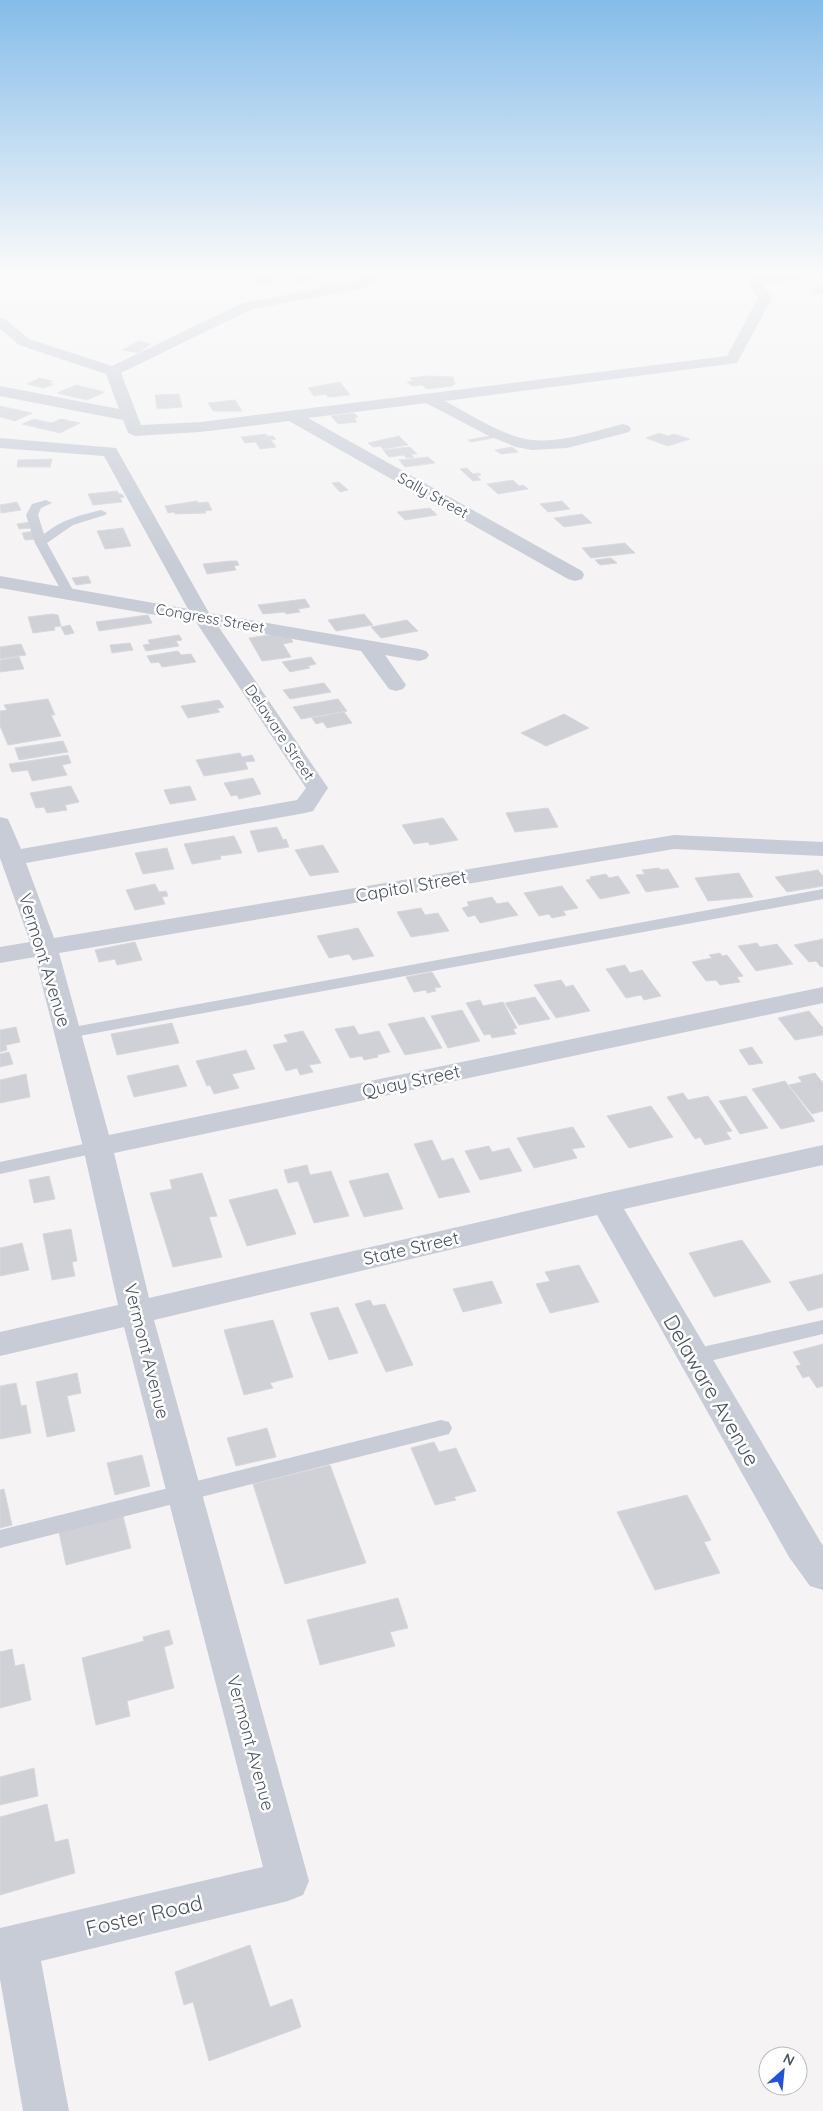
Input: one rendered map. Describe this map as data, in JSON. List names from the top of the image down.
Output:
{
  "streets": {
    "street": [
      "Sally Street",
      "Congress Street",
      "Delaware Street",
      "Capitol Street",
      "Vermont Avenue",
      "Quay Street",
      "State Street",
      "Delaware Avenue",
      "Foster Road"
    ]
  },
  "crossings": [
    ["Congress Street", "Delaware Street"],
    ["Delaware Street", "Vermont Avenue"],
    ["Capitol Street", "Vermont Avenue"],
    ["Vermont Avenue", "Quay Street"],
    ["Vermont Avenue", "State Street"],
    ["Vermont Avenue", "Foster Road"],
    ["State Street", "Delaware Avenue"]
  ],
  "north": "top right"
}
